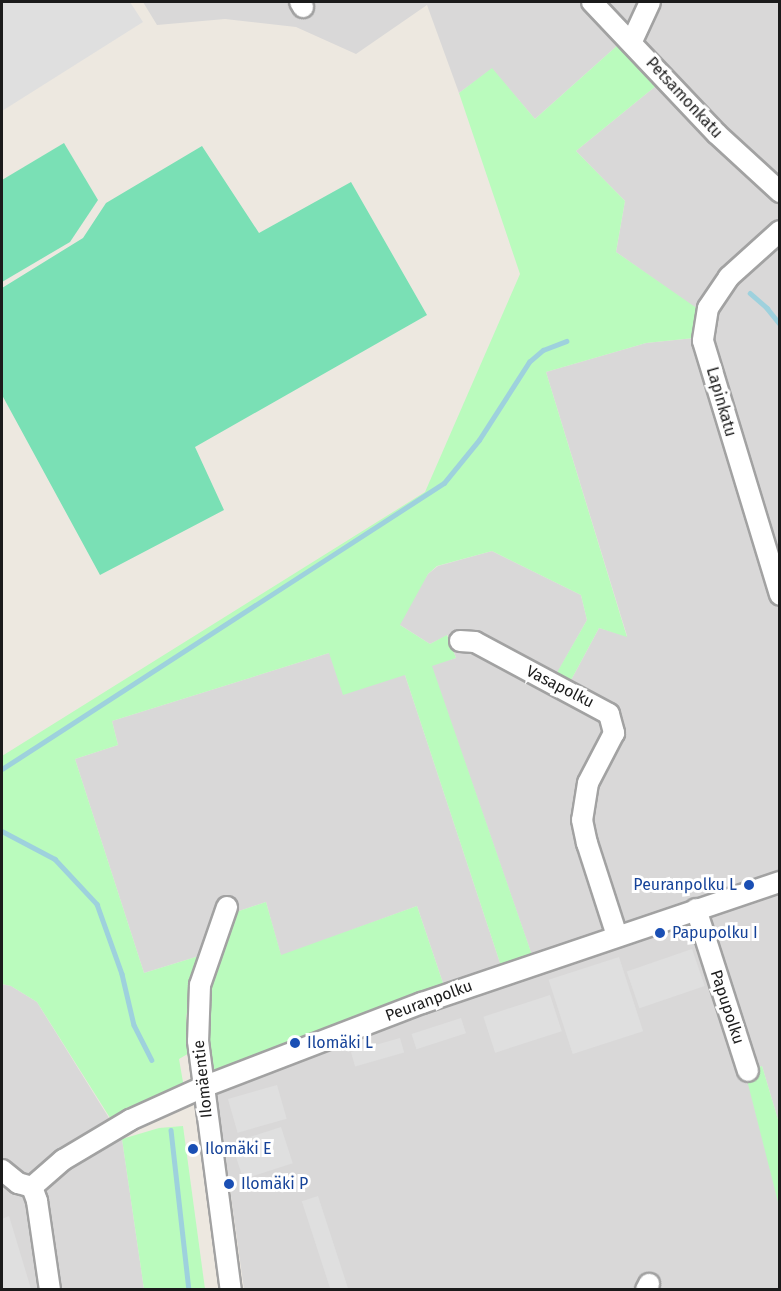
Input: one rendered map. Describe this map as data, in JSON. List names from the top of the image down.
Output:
{
  "streets": {
    "street": [
      "Petsamonkatu",
      "Lapinkatu",
      "Vasapolku",
      "Peuranpolku",
      "Papupolku",
      "Ilomäentie"
    ]
  },
  "crossings": [
    ["Vasapolku", "Peuranpolku"],
    ["Peuranpolku", "Papupolku"],
    ["Peuranpolku", "Ilomäentie"]
  ],
  "places": [
    "Peuranpolku L",
    "Papupolku I",
    "Ilomäki L",
    "Ilomäki E",
    "Ilomäki P"
  ]
}
